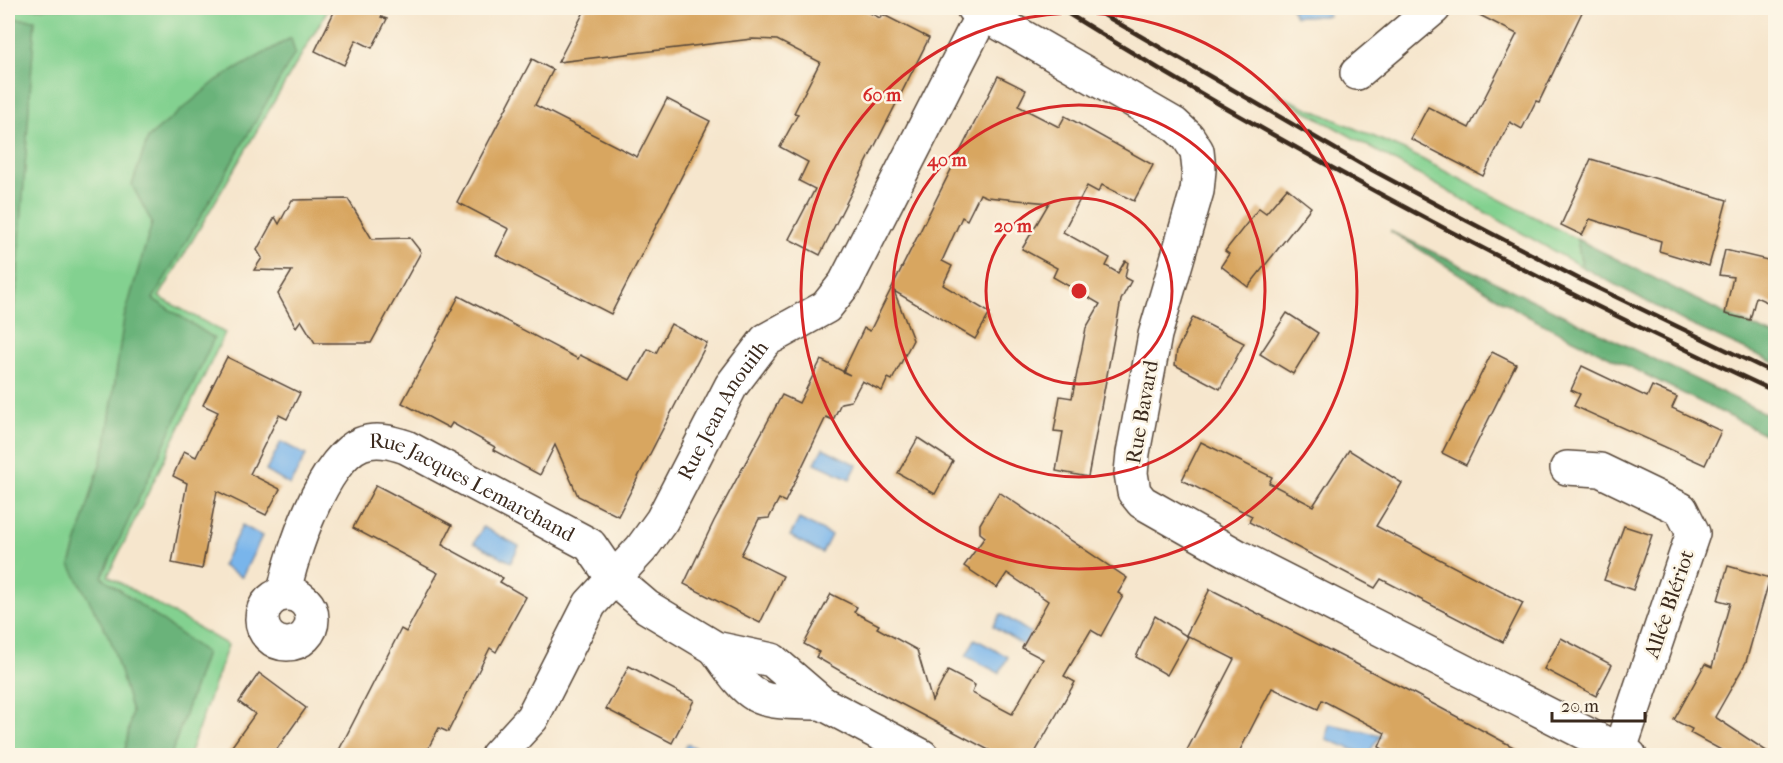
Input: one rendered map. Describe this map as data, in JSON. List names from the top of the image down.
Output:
{
  "streets": {
    "street": [
      "Rue Bavard",
      "Rue Jean Anouilh",
      "Rue Jacques Lemarchand",
      "Allée Blériot"
    ]
  },
  "crossings": [
    ["Rue Bavard", "Rue Jean Anouilh"],
    ["Rue Bavard", "Allée Blériot"],
    ["Rue Jean Anouilh", "Rue Jacques Lemarchand"]
  ],
  "scale_bar": "20 m",
  "rings": ["60 m", "40 m", "20 m"]
}
